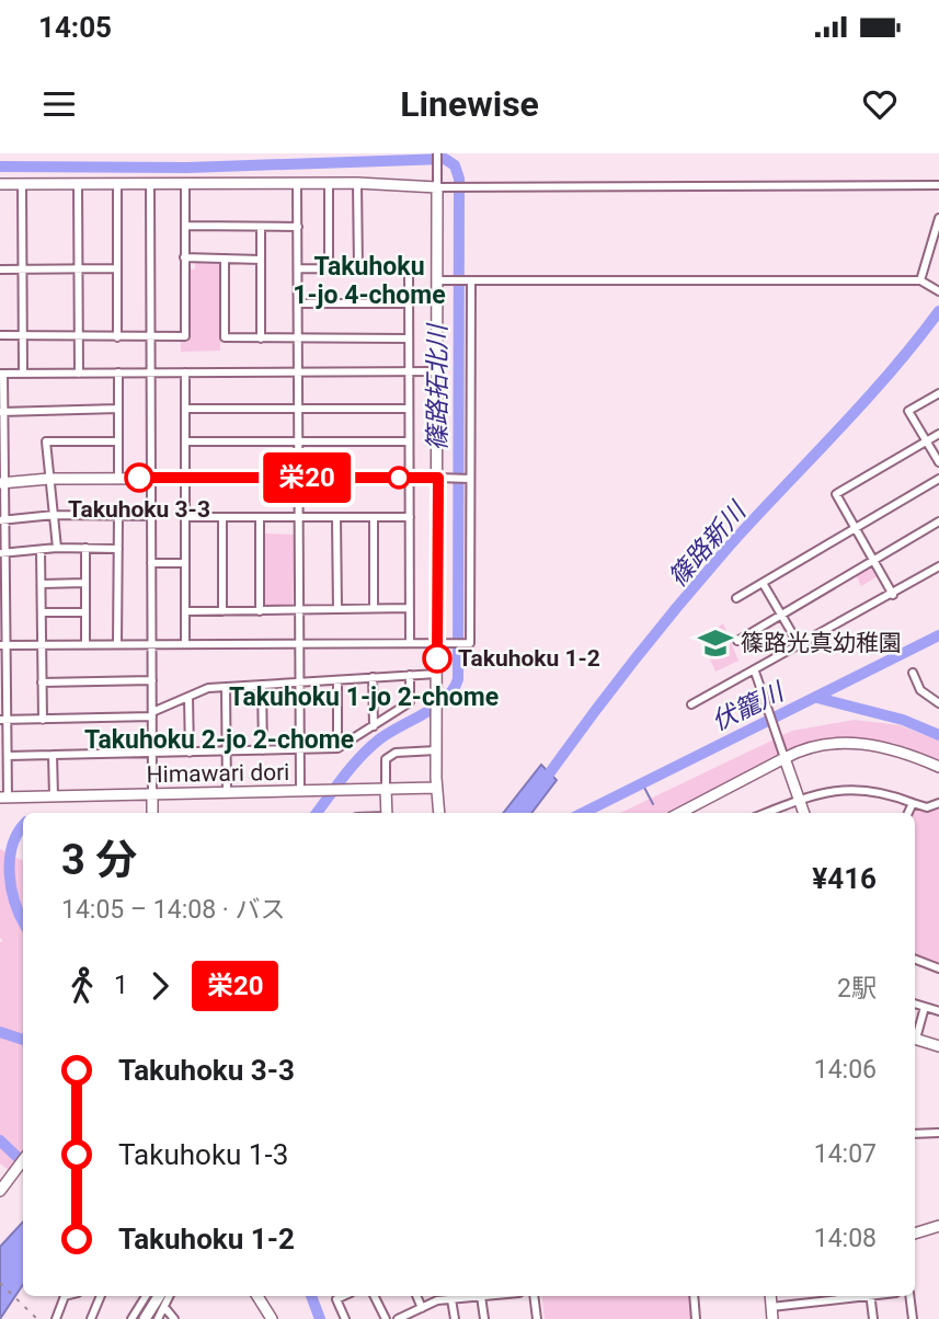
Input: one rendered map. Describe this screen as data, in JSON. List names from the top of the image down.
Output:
{
  "streets": {
    "street": ["Himawari dori"]
  },
  "districts": ["Takuhoku 1-jo 4-chome", "Takuhoku 1-jo 2-chome", "Takuhoku 2-jo 2-chome"],
  "water": ["篠路拓北川", "篠路新川", "伏籠川"],
  "places": {
    "other": ["Takuhoku 3-3", "Takuhoku 1-2"],
    "school or university": ["篠路光真幼稚園"]
  },
  "lines": ["bus line 栄20"],
  "page": {
    "status": "14:05",
    "header": "Linewise",
    "on_map": "栄20",
    "heading": ["3 分", "14:05 – 14:08 · バス", "¥416"],
    "legs": ["1", "栄20", "2駅"],
    "list": [
      {
        "name": "Takuhoku 3-3",
        "value": "14:06"
      },
      {
        "name": "Takuhoku 1-3",
        "value": "14:07"
      },
      {
        "name": "Takuhoku 1-2",
        "value": "14:08"
      }
    ]
  }
}
